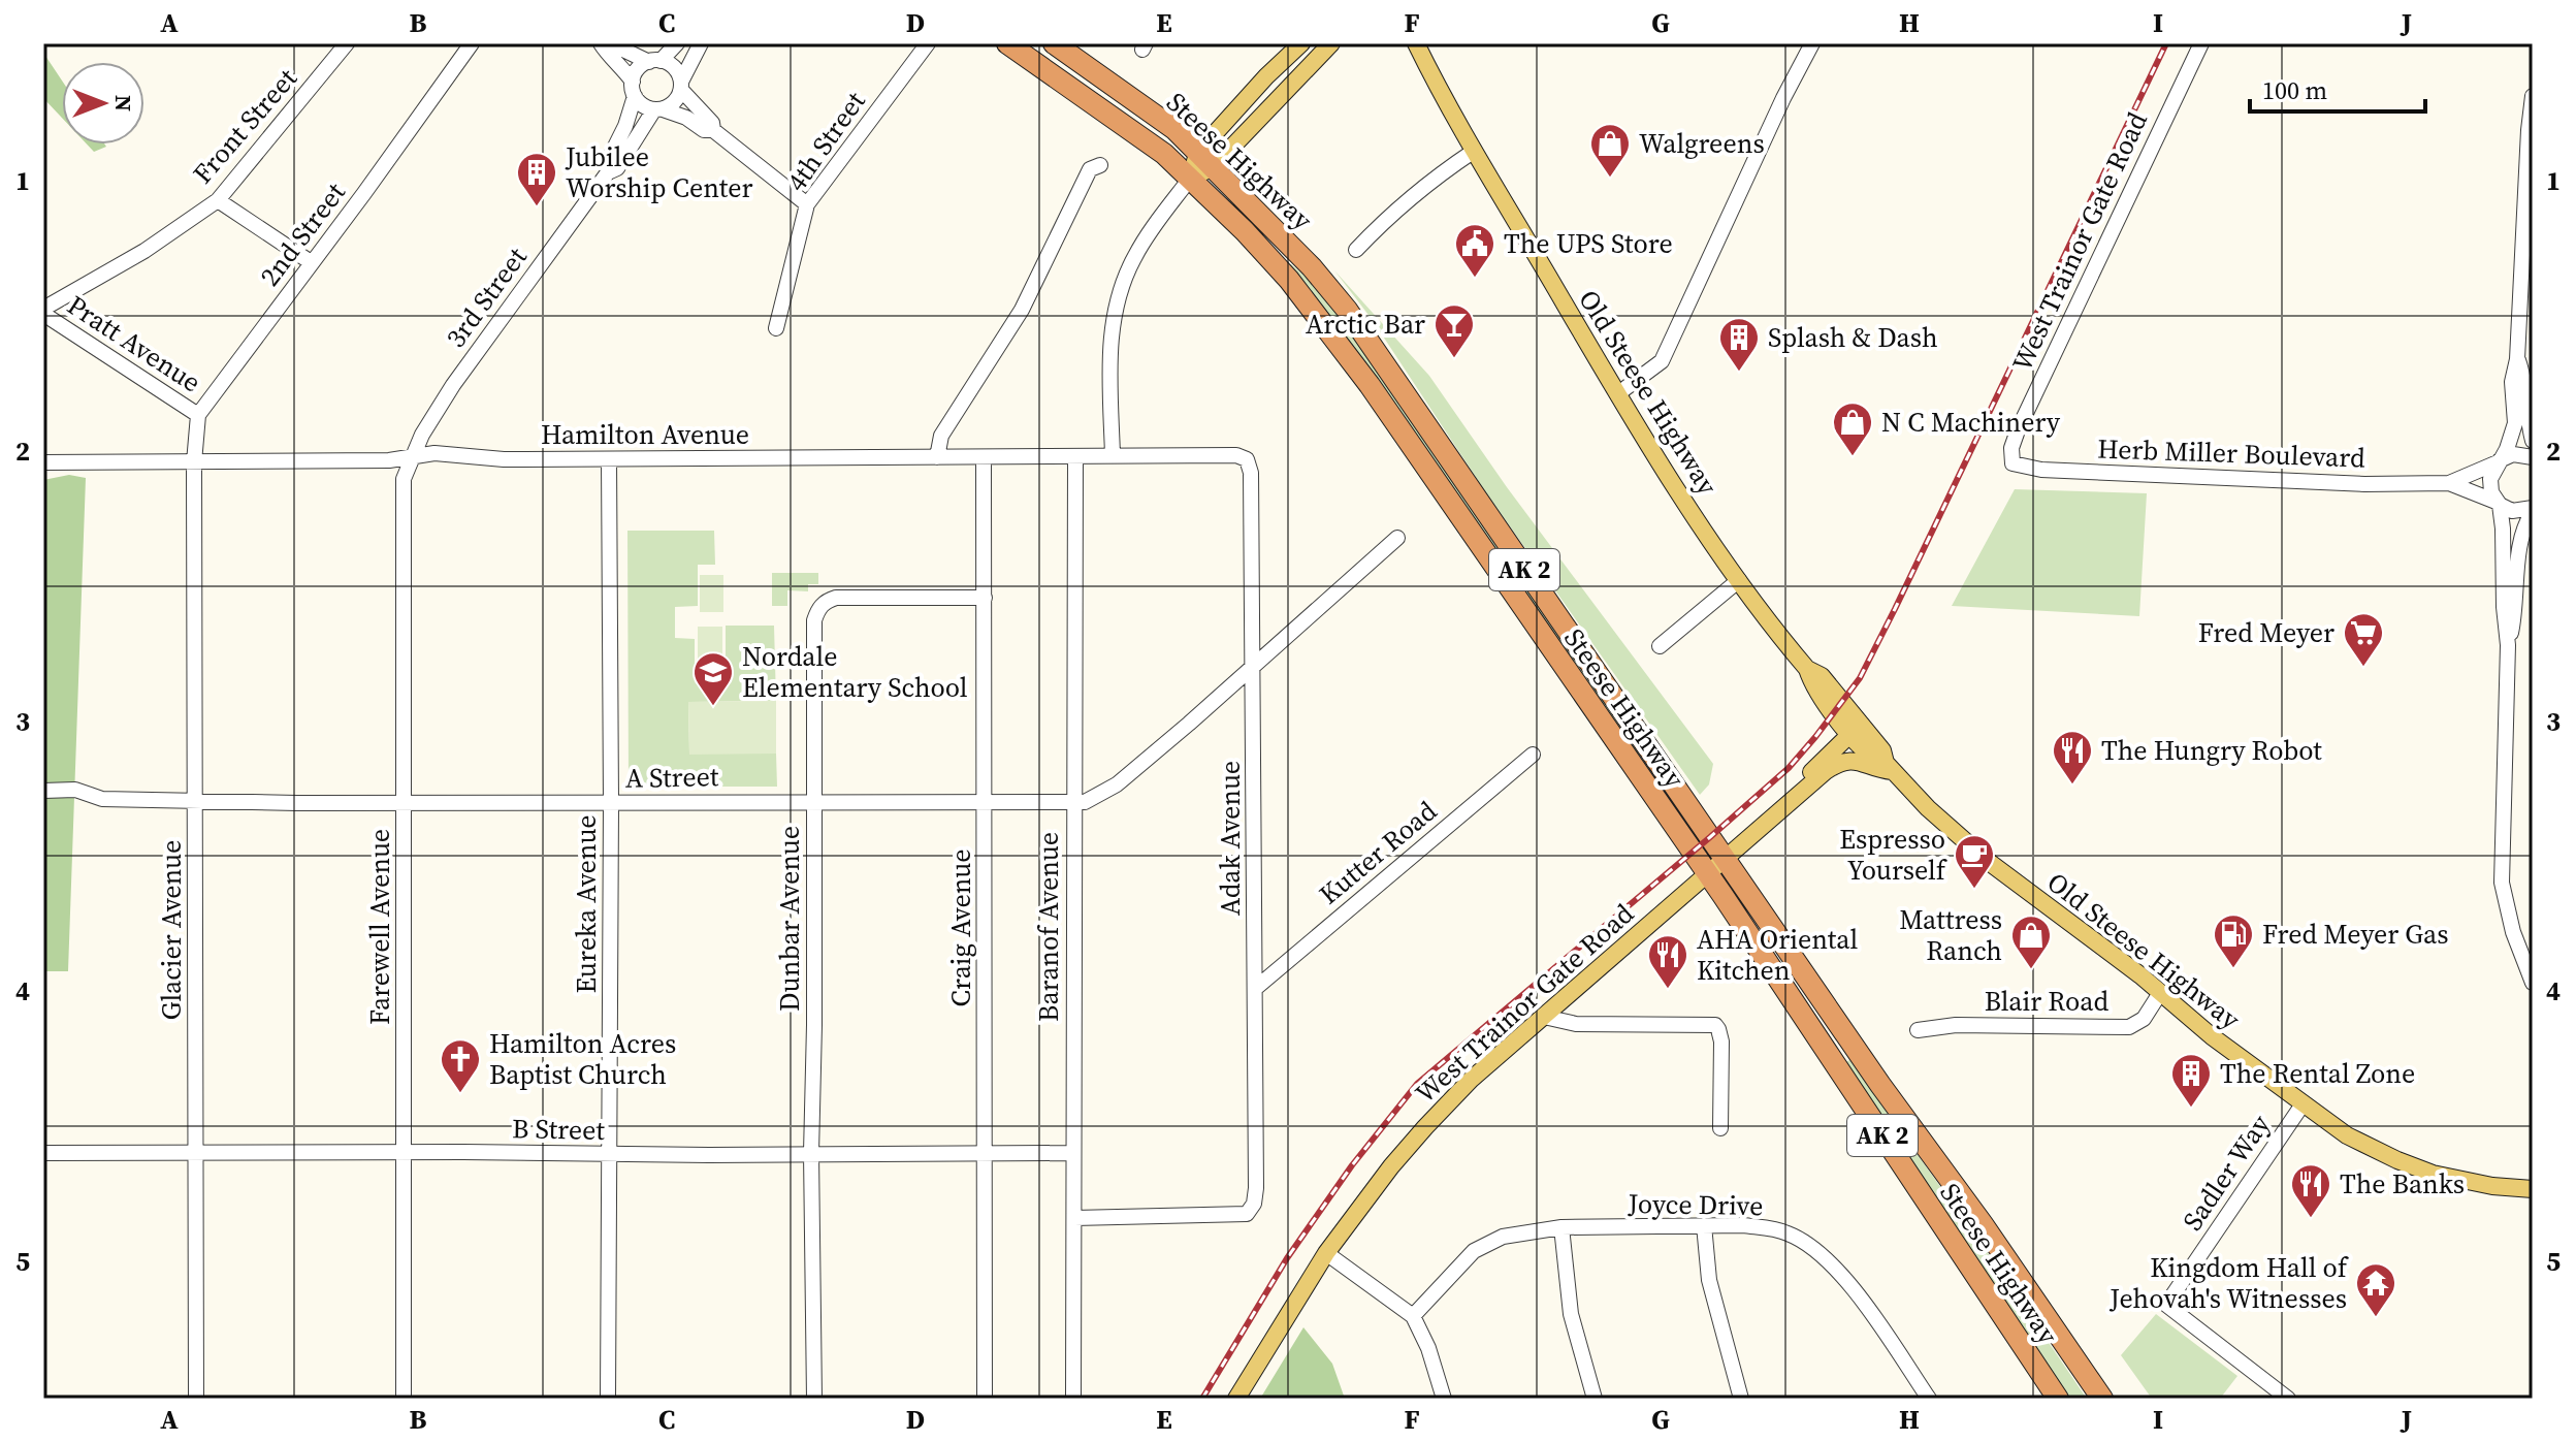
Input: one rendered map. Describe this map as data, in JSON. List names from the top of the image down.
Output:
{
  "streets": {
    "highway": ["Steese Highway", "AK 2"],
    "main road": ["West Trainor Gate Road", "Old Steese Highway"],
    "street": [
      "Front Street",
      "4th Street",
      "2nd Street",
      "3rd Street",
      "Pratt Avenue",
      "Hamilton Avenue",
      "Herb Miller Boulevard",
      "A Street",
      "Adak Avenue",
      "Kutter Road",
      "Eureka Avenue",
      "Dunbar Avenue",
      "Farewell Avenue",
      "Baranof Avenue",
      "Craig Avenue",
      "Glacier Avenue",
      "Blair Road",
      "B Street",
      "Sadler Way",
      "Joyce Drive"
    ]
  },
  "crossings": [
    ["Front Street", "Pratt Avenue"],
    ["Steese Highway", "West Trainor Gate Road"],
    ["2nd Street", "Pratt Avenue"],
    ["West Trainor Gate Road", "Old Steese Highway"],
    ["West Trainor Gate Road", "Herb Miller Boulevard"],
    ["3rd Street", "Hamilton Avenue"],
    ["3rd Street", "Farewell Avenue"],
    ["Old Steese Highway", "Blair Road"],
    ["Old Steese Highway", "Sadler Way"],
    ["Hamilton Avenue", "Adak Avenue"],
    ["Hamilton Avenue", "Eureka Avenue"],
    ["Hamilton Avenue", "Farewell Avenue"],
    ["Hamilton Avenue", "Baranof Avenue"],
    ["Hamilton Avenue", "Craig Avenue"],
    ["Hamilton Avenue", "Glacier Avenue"],
    ["A Street", "Adak Avenue"],
    ["A Street", "Eureka Avenue"],
    ["A Street", "Dunbar Avenue"],
    ["A Street", "Farewell Avenue"],
    ["A Street", "Baranof Avenue"],
    ["A Street", "Craig Avenue"],
    ["A Street", "Glacier Avenue"],
    ["Adak Avenue", "Kutter Road"],
    ["Adak Avenue", "Baranof Avenue"],
    ["Eureka Avenue", "B Street"],
    ["Dunbar Avenue", "Craig Avenue"],
    ["Dunbar Avenue", "B Street"],
    ["Farewell Avenue", "B Street"],
    ["Baranof Avenue", "B Street"],
    ["Craig Avenue", "B Street"],
    ["Glacier Avenue", "B Street"]
  ],
  "places": {
    "shop": ["Walgreens", "N C Machinery", "Mattress Ranch"],
    "building": ["Jubilee Worship Center", "Splash & Dash", "The Rental Zone"],
    "public building": ["The UPS Store"],
    "bar": ["Arctic Bar"],
    "supermarket": ["Fred Meyer"],
    "school or university": ["Nordale Elementary School"],
    "restaurant": ["The Hungry Robot", "AHA Oriental Kitchen", "The Banks"],
    "cafe": ["Espresso Yourself"],
    "fuel station": ["Fred Meyer Gas"],
    "church": ["Hamilton Acres Baptist Church"],
    "temple": ["Kingdom Hall of Jehovah's Witnesses"]
  },
  "scale_bar": "100 m",
  "north": "right",
  "grid": {
    "columns": [
      "A",
      "B",
      "C",
      "D",
      "E",
      "F",
      "G",
      "H",
      "I",
      "J"
    ],
    "rows": [
      "1",
      "2",
      "3",
      "4",
      "5"
    ]
  }
}
